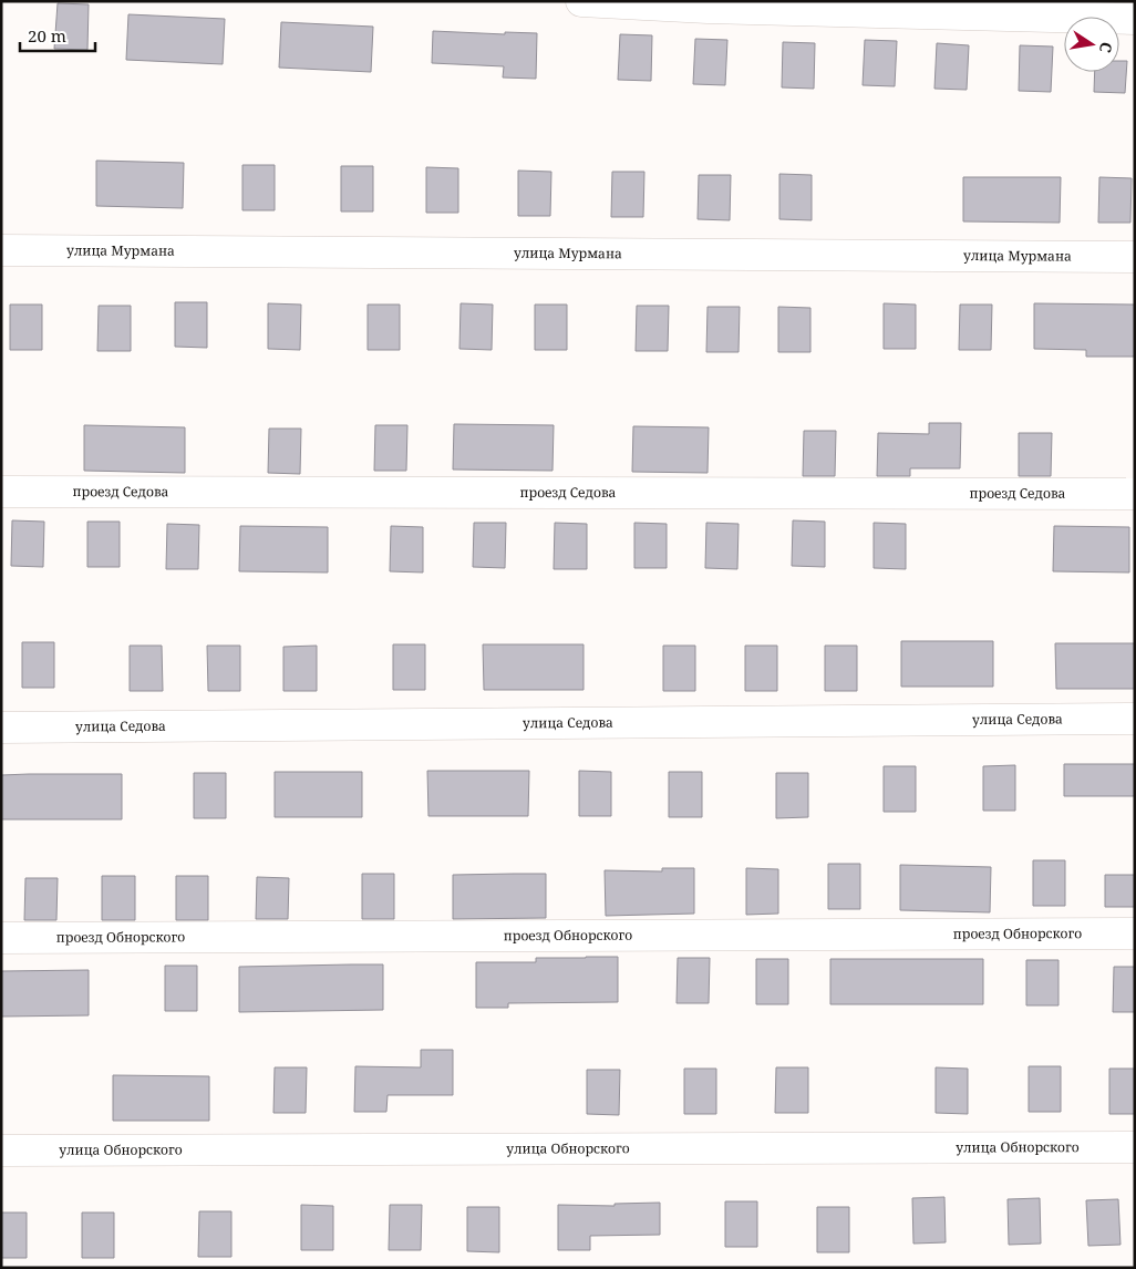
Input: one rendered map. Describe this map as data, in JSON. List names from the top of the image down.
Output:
{
  "streets": {
    "street": [
      "улица Мурмана",
      "проезд Седова",
      "улица Седова",
      "проезд Обнорского",
      "улица Обнорского"
    ]
  },
  "scale_bar": "20 m",
  "north": "right"
}
